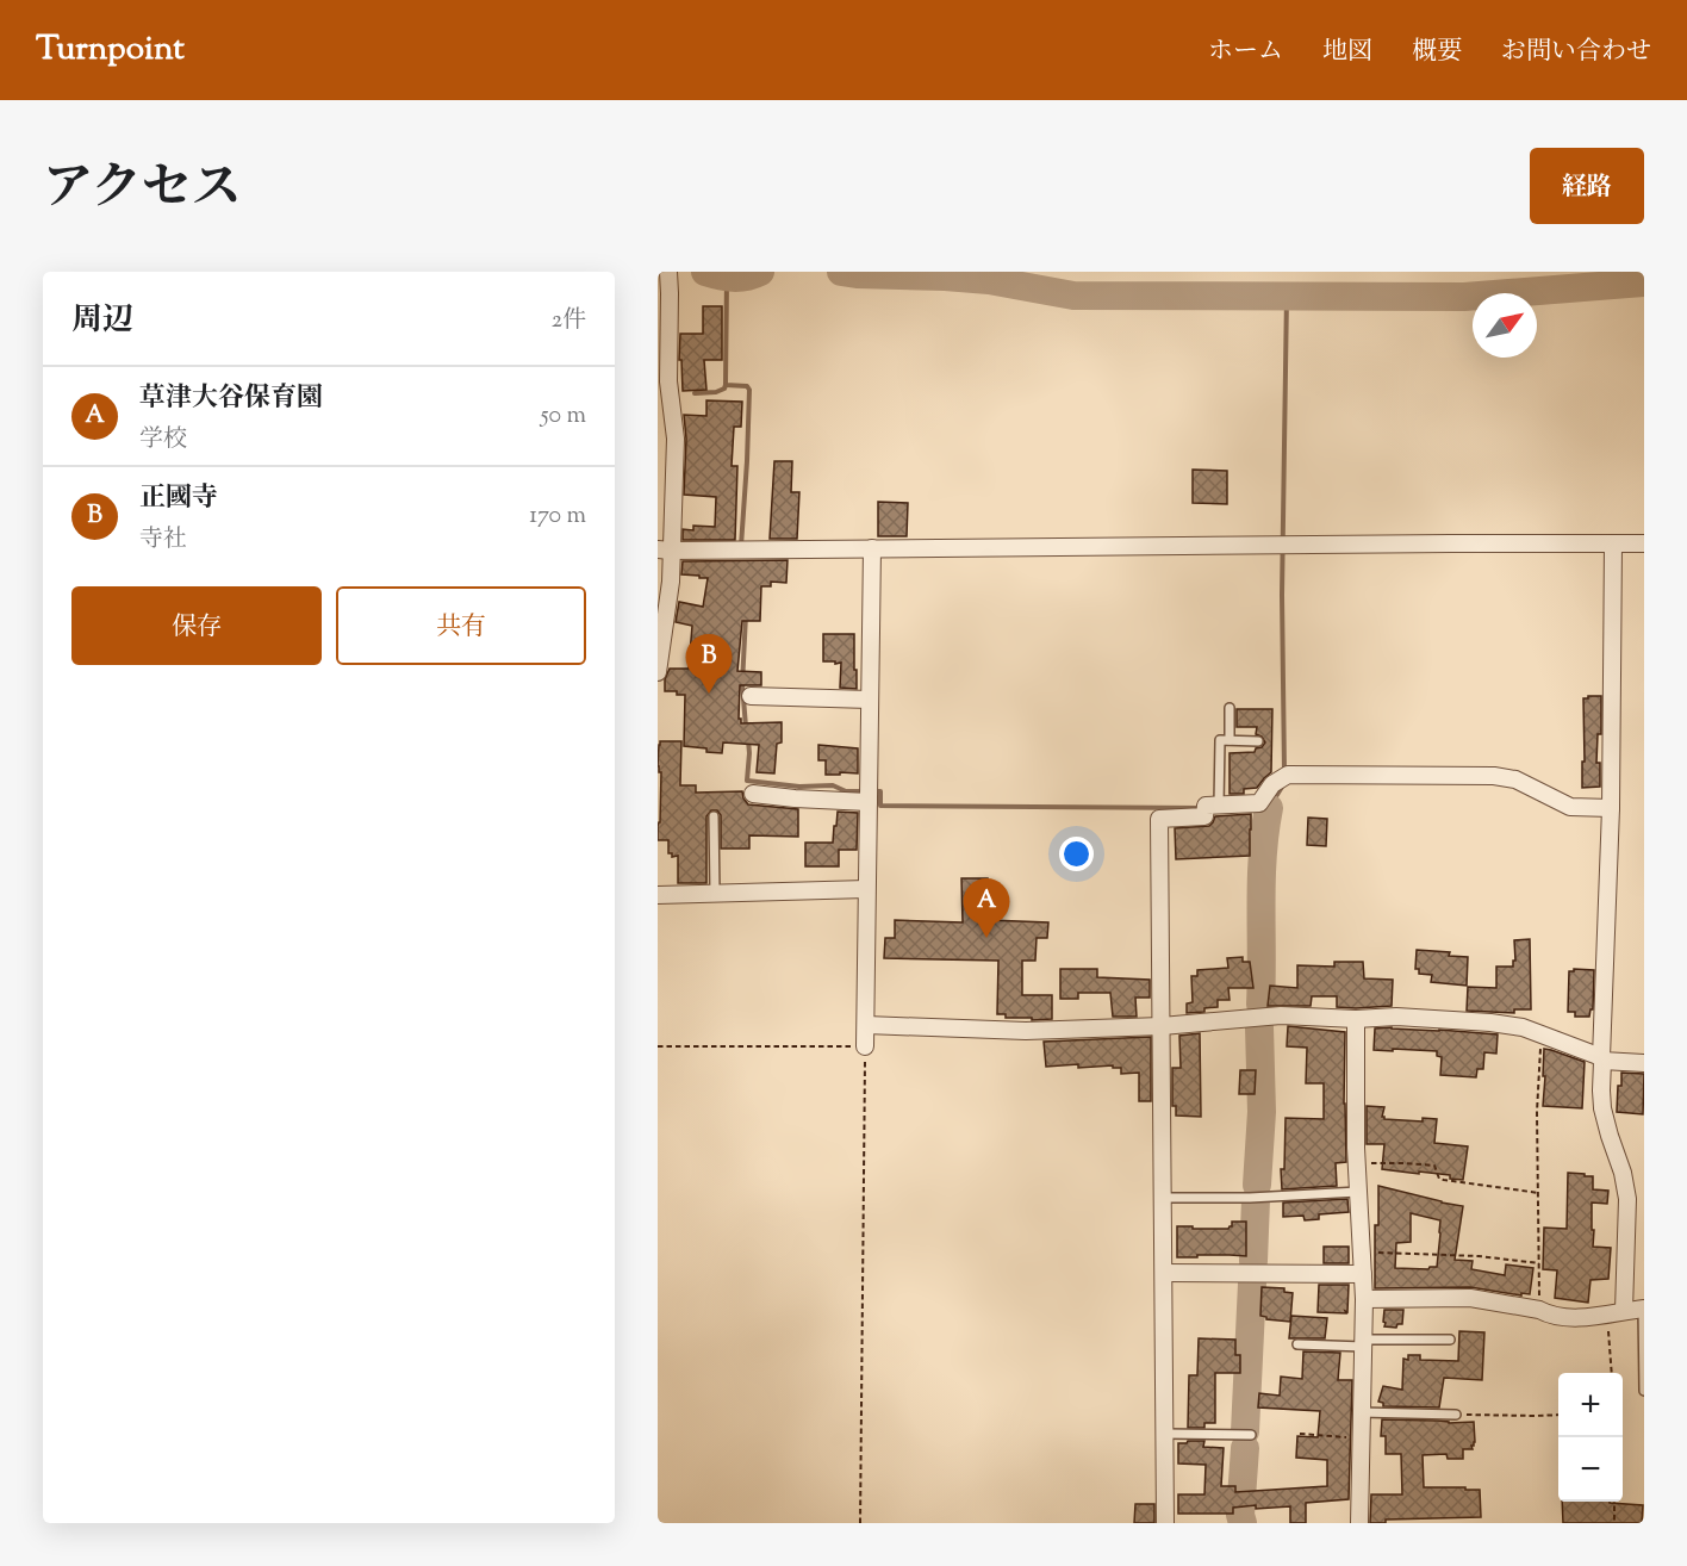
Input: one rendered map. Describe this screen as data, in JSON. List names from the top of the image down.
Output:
{
  "north": "top right",
  "page": {
    "header": "Turnpoint",
    "nav": [
      "ホーム",
      "地図",
      "概要",
      "お問い合わせ"
    ],
    "title": "アクセス",
    "buttons": [
      "経路",
      ["保存", "共有"]
    ],
    "heading": ["周辺", "2件"],
    "list": [
      {
        "mark": "A",
        "name": "草津大谷保育園",
        "note": "学校",
        "value": "50 m"
      },
      {
        "mark": "B",
        "name": "正國寺",
        "note": "寺社",
        "value": "170 m"
      }
    ],
    "pins": ["B", "A"],
    "map_buttons": ["+", "−"]
  }
}
